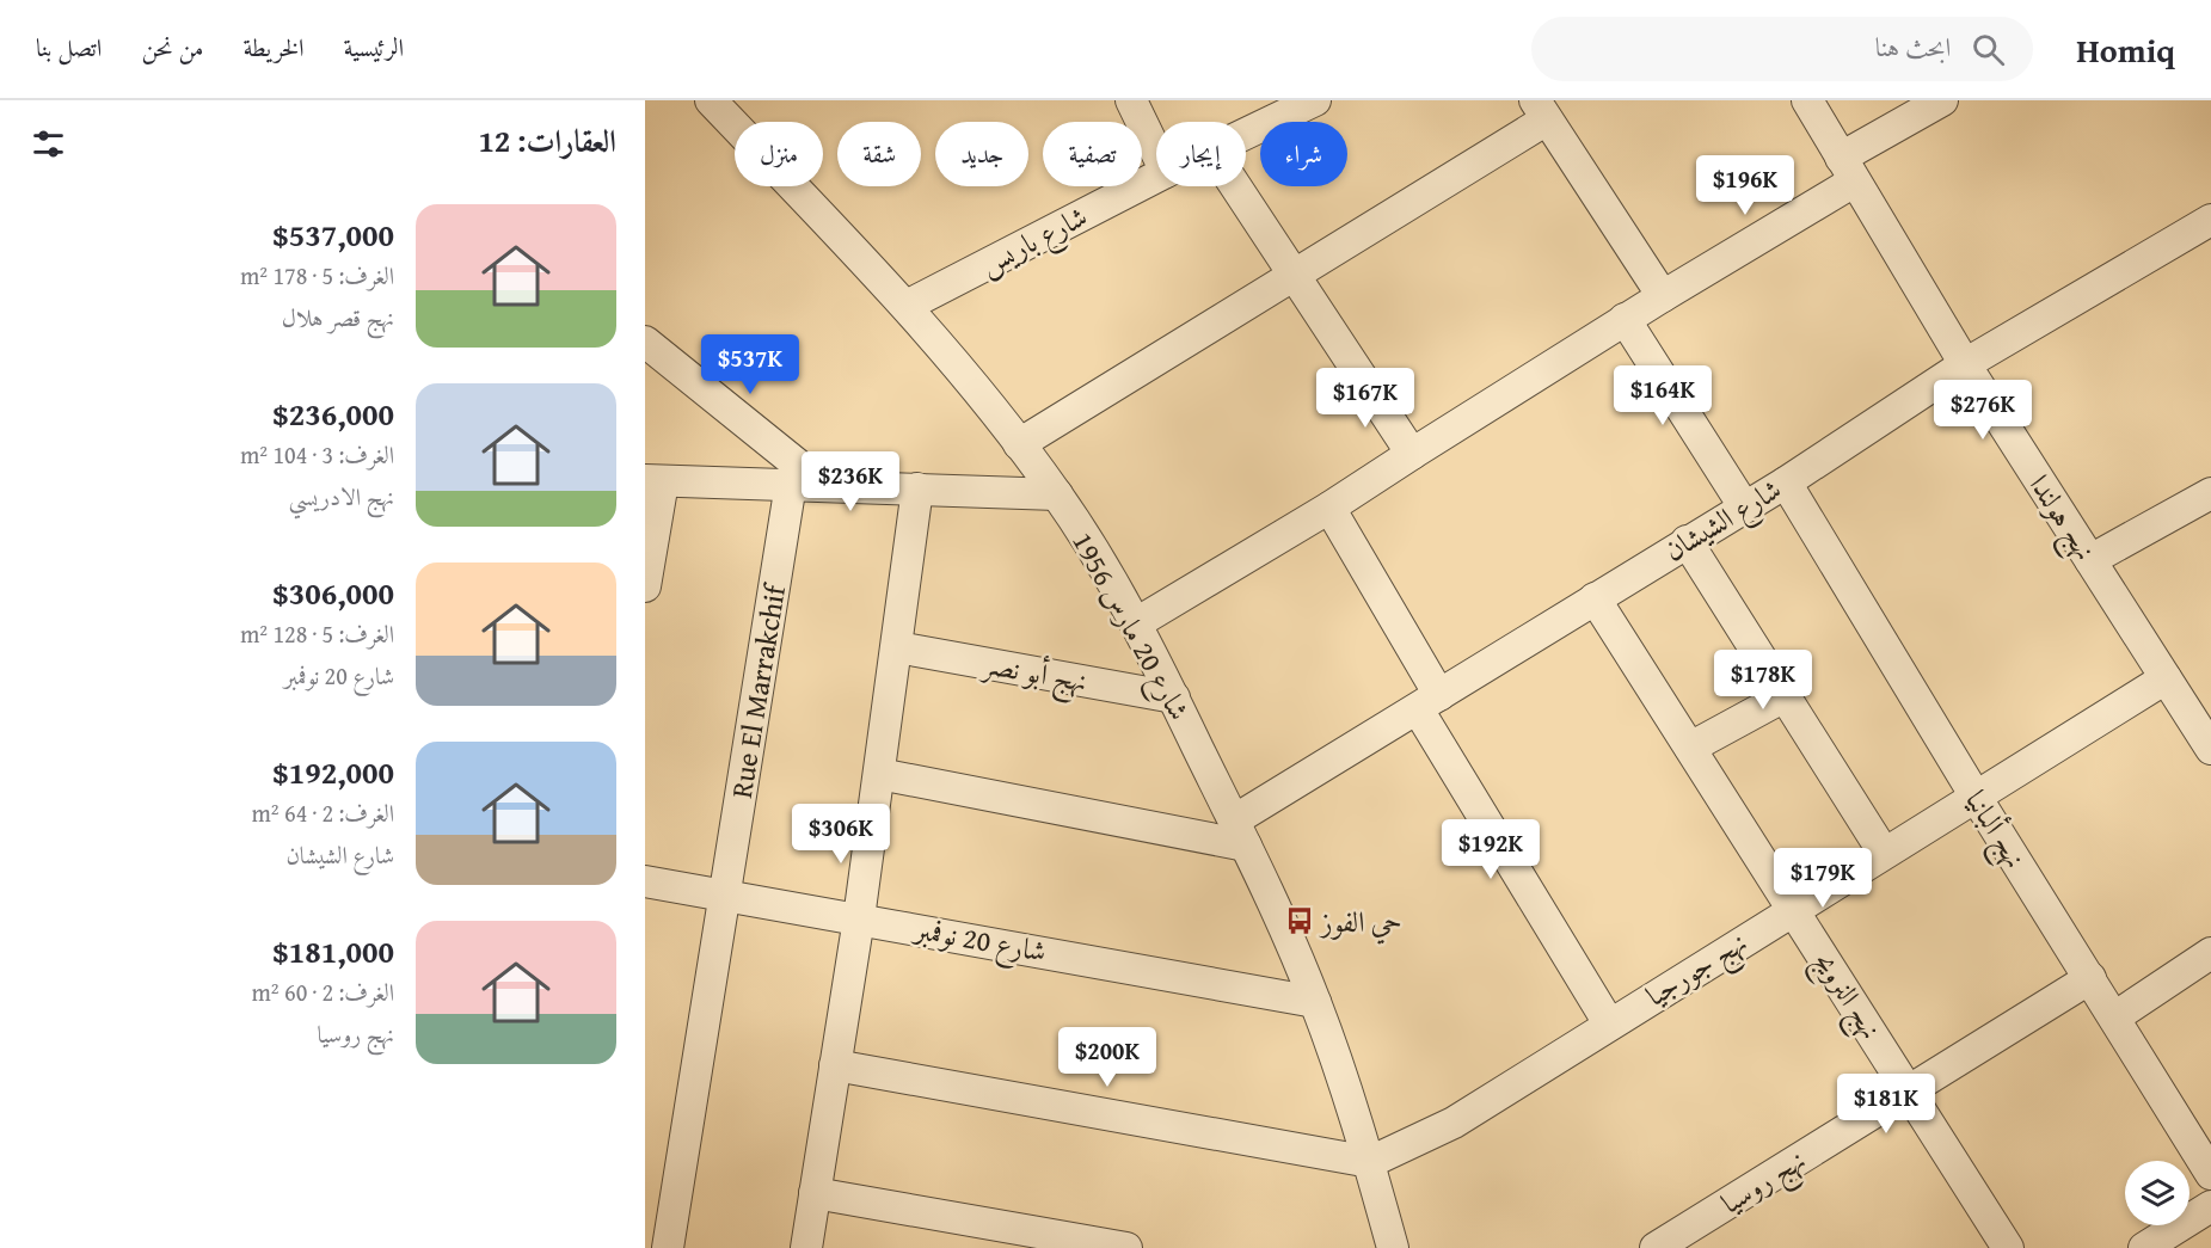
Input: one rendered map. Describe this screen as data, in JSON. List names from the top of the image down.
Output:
{
  "streets": {
    "street": [
      "شارع باريس",
      "نهج هولندا",
      "شارع الشيشان",
      "شارع 20 مارس 1956",
      "نهج أبو نصر",
      "Rue El Marrakchif",
      "نهج ألبانيا",
      "شارع 20 نوفمبر",
      "نهج جورجيا",
      "نهج النرويج",
      "نهج روسيا"
    ]
  },
  "crossings": [
    ["شارع باريس", "شارع 20 مارس 1956"],
    ["نهج هولندا", "شارع الشيشان"],
    ["نهج هولندا", "نهج جورجيا"],
    ["شارع الشيشان", "شارع 20 مارس 1956"],
    ["شارع الشيشان", "نهج ألبانيا"],
    ["شارع الشيشان", "نهج النرويج"],
    ["شارع 20 مارس 1956", "نهج أبو نصر"],
    ["شارع 20 مارس 1956", "شارع 20 نوفمبر"],
    ["شارع 20 مارس 1956", "نهج جورجيا"],
    ["Rue El Marrakchif", "شارع 20 نوفمبر"],
    ["نهج ألبانيا", "نهج جورجيا"],
    ["نهج ألبانيا", "نهج روسيا"],
    ["نهج جورجيا", "نهج النرويج"],
    ["نهج النرويج", "نهج روسيا"]
  ],
  "places": {
    "bus stop": ["حي الفوز"]
  },
  "page": {
    "header": "Homiq",
    "search": "ابحث هنا",
    "nav": [
      "الرئيسية",
      "الخريطة",
      "من نحن",
      "اتصل بنا"
    ],
    "heading": "العقارات: 12",
    "chip": [
      "شراء",
      "إيجار",
      "تصفية",
      "جديد",
      "شقة",
      "منزل"
    ],
    "price": [
      "$196K",
      "$537K",
      "$164K",
      "$167K",
      "$276K",
      "$236K",
      "$178K",
      "$306K",
      "$192K",
      "$179K",
      "$200K",
      "$181K"
    ],
    "list": [
      {
        "name": "$537,000",
        "note": "الغرف: 5 · 178 m² · نهج قصر هلال"
      },
      {
        "name": "$236,000",
        "note": "الغرف: 3 · 104 m² · نهج الادريسي"
      },
      {
        "name": "$306,000",
        "note": "الغرف: 5 · 128 m² · شارع 20 نوفمبر"
      },
      {
        "name": "$192,000",
        "note": "الغرف: 2 · 64 m² · شارع الشيشان"
      },
      {
        "name": "$181,000",
        "note": "الغرف: 2 · 60 m² · نهج روسيا"
      }
    ]
  }
}
